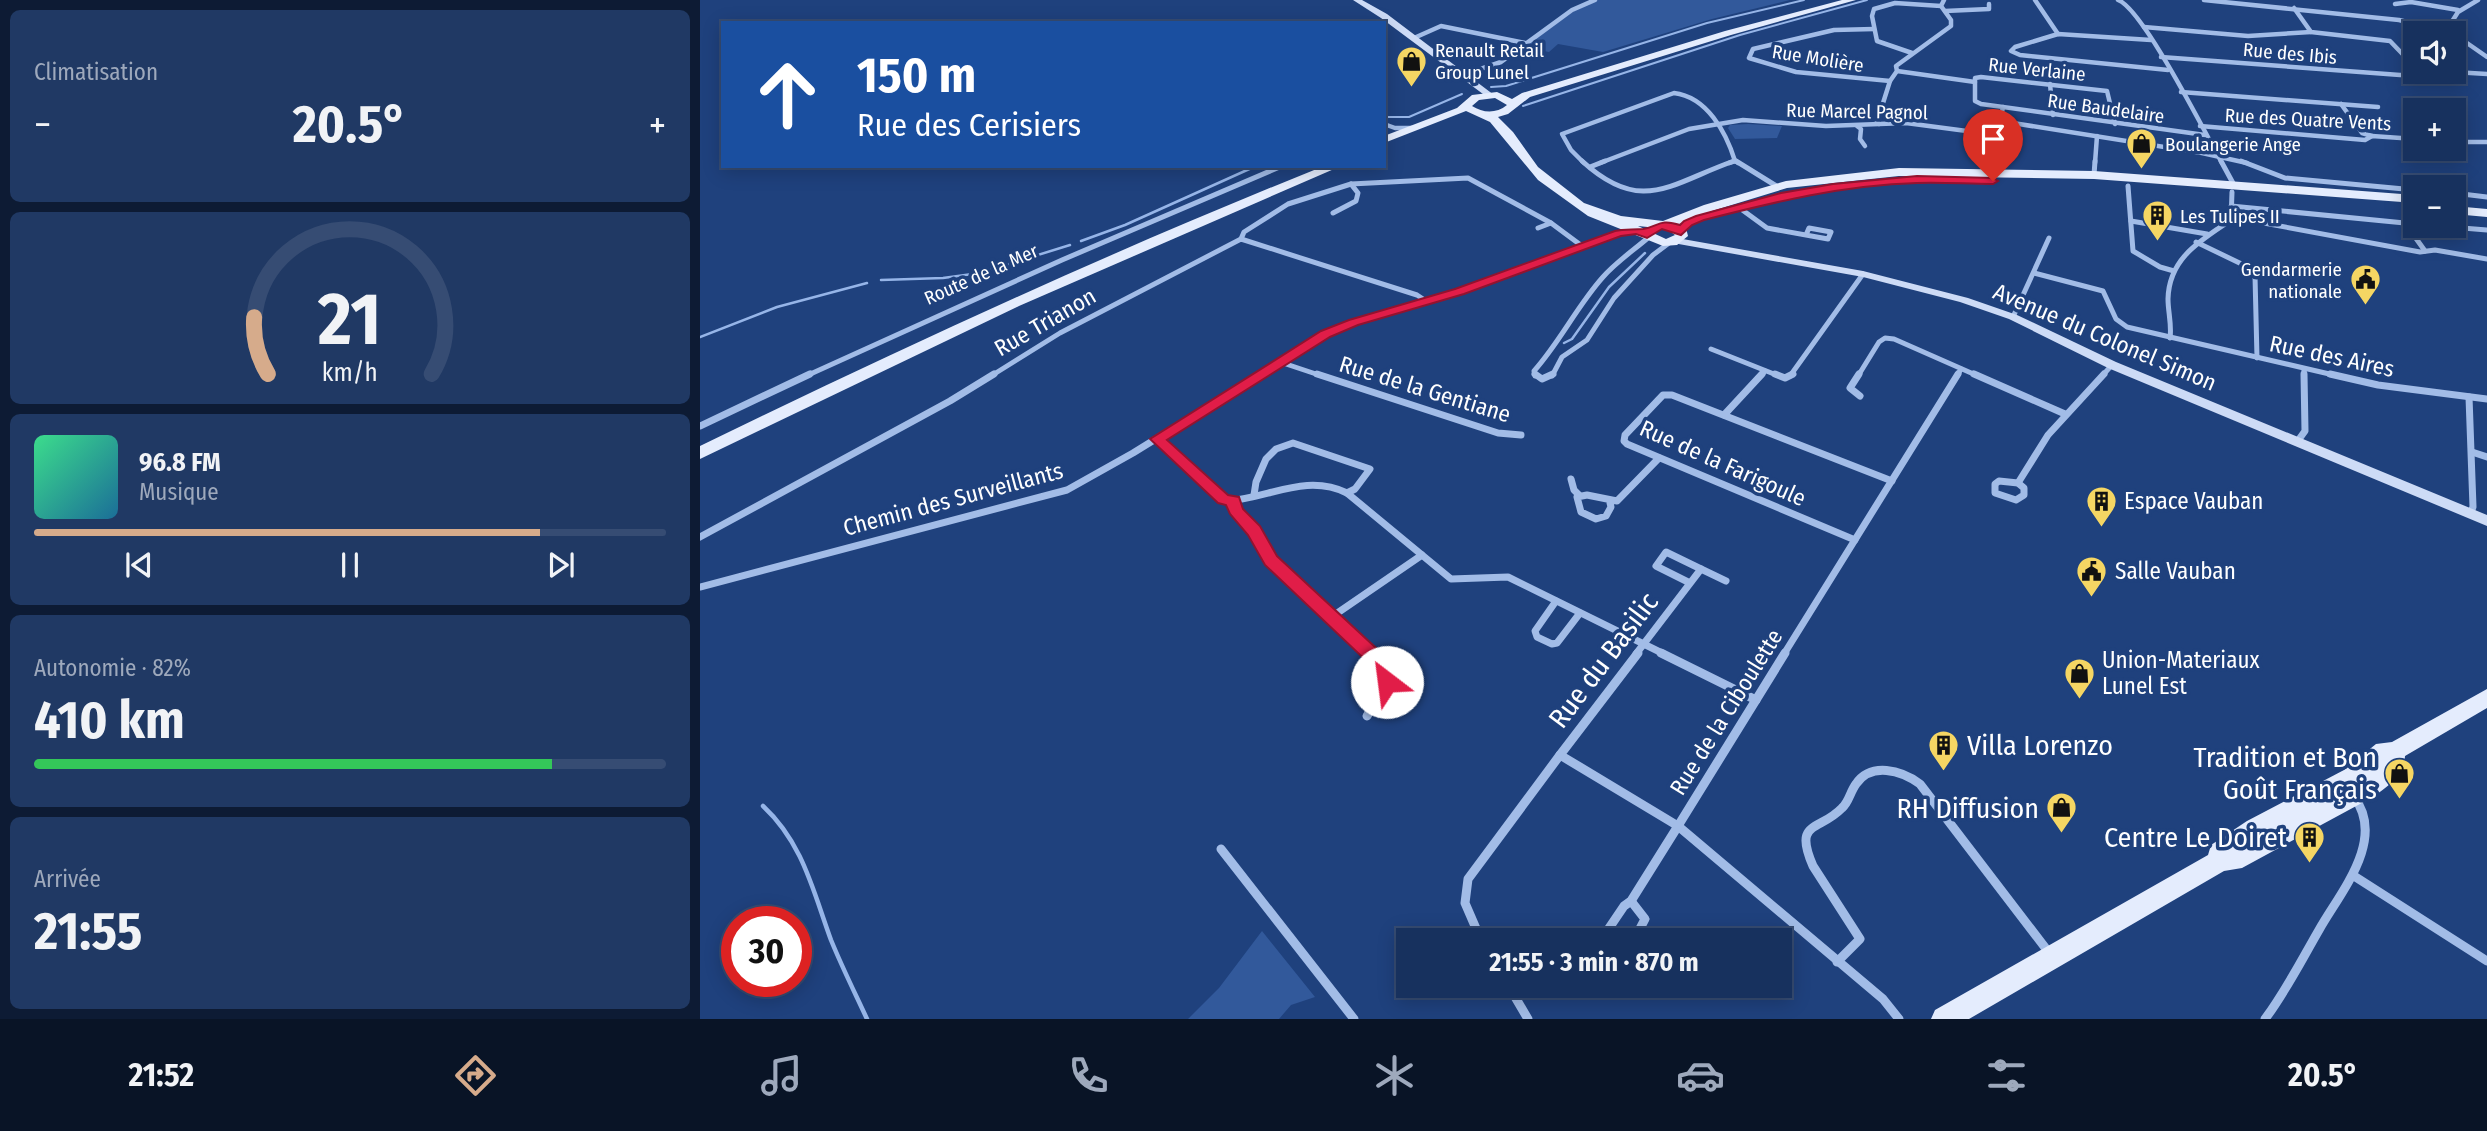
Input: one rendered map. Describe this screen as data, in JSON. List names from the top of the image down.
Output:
{
  "streets": {
    "main road": ["Route de la Mer", "Avenue du Colonel Simon"],
    "street": [
      "Rue des Ibis",
      "Rue Molière",
      "Rue Verlaine",
      "Rue Baudelaire",
      "Rue Marcel Pagnol",
      "Rue des Quatre Vents",
      "Rue Trianon",
      "Rue des Aires",
      "Rue de la Gentiane",
      "Rue de la Farigoule",
      "Chemin des Surveillants",
      "Rue du Basilic",
      "Rue de la Ciboulette"
    ]
  },
  "crossings": [
    ["Rue Verlaine", "Rue Baudelaire"],
    ["Rue Trianon", "Chemin des Surveillants"],
    ["Rue de la Gentiane", "Chemin des Surveillants"],
    ["Rue de la Farigoule", "Rue de la Ciboulette"],
    ["Rue du Basilic", "Rue de la Ciboulette"]
  ],
  "places": {
    "shop": [
      "Renault Retail Group Lunel",
      "Boulangerie Ange",
      "Union-Materiaux Lunel Est",
      "Tradition et Bon Goût Français",
      "RH Diffusion"
    ],
    "building": [
      "Les Tulipes II",
      "Espace Vauban",
      "Villa Lorenzo",
      "Centre Le Doiret"
    ],
    "public building": ["Gendarmerie nationale", "Salle Vauban"]
  },
  "page": {
    "tile": [
      "Climatisation",
      ["Autonomie · 82%", "410 km"],
      ["Arrivée", "21:55"]
    ],
    "map_buttons": ["+", "−"],
    "turn": ["150 m", "Rue des Cerisiers"],
    "heat": ["−", "20.5°", "+"],
    "song": ["96.8 FM", "Musique"],
    "limit": "30",
    "trip": "21:55 · 3 min · 870 m",
    "tabs": ["21:52", "20.5°"],
    "gauge": ["21", "km/h"]
  }
}
